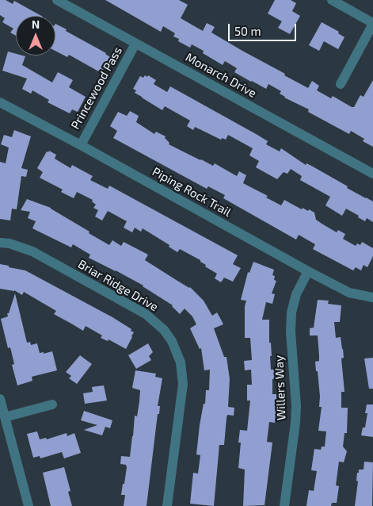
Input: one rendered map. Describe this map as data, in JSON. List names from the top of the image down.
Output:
{
  "streets": {
    "street": [
      "Monarch Drive",
      "Princewood Pass",
      "Piping Rock Trail",
      "Briar Ridge Drive",
      "Willers Way"
    ]
  },
  "crossings": [
    ["Monarch Drive", "Princewood Pass"],
    ["Princewood Pass", "Piping Rock Trail"],
    ["Piping Rock Trail", "Willers Way"]
  ],
  "scale_bar": "50 m",
  "north": "top"
}
